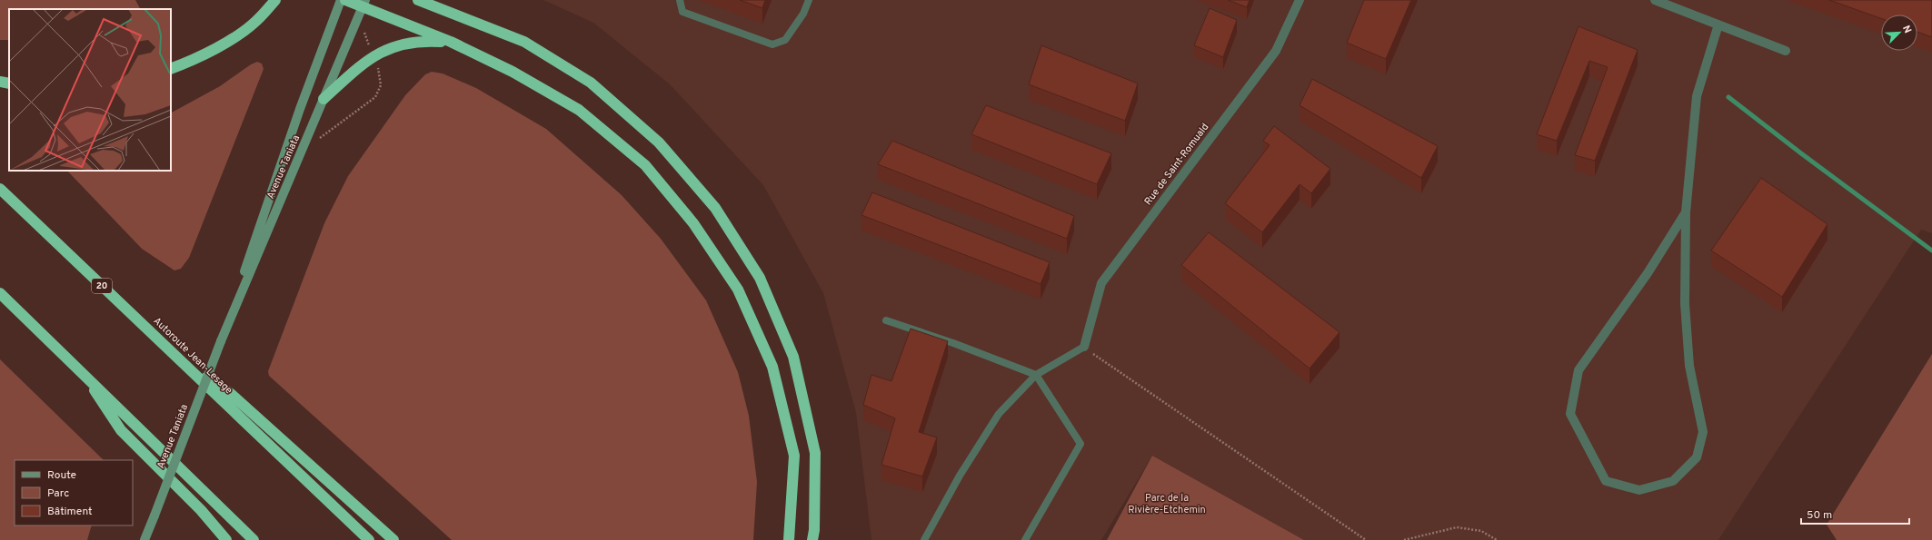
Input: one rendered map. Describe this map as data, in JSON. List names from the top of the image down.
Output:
{
  "streets": {
    "highway": ["20", "Autoroute Jean-Lesage"],
    "main road": ["Avenue Taniata"],
    "street": ["Rue de Saint-Romuald"]
  },
  "parks": ["Parc de la Rivière-Etchemin"],
  "legend": ["Route", "Parc", "Bâtiment"],
  "scale_bar": "50 m",
  "north": "top right"
}
